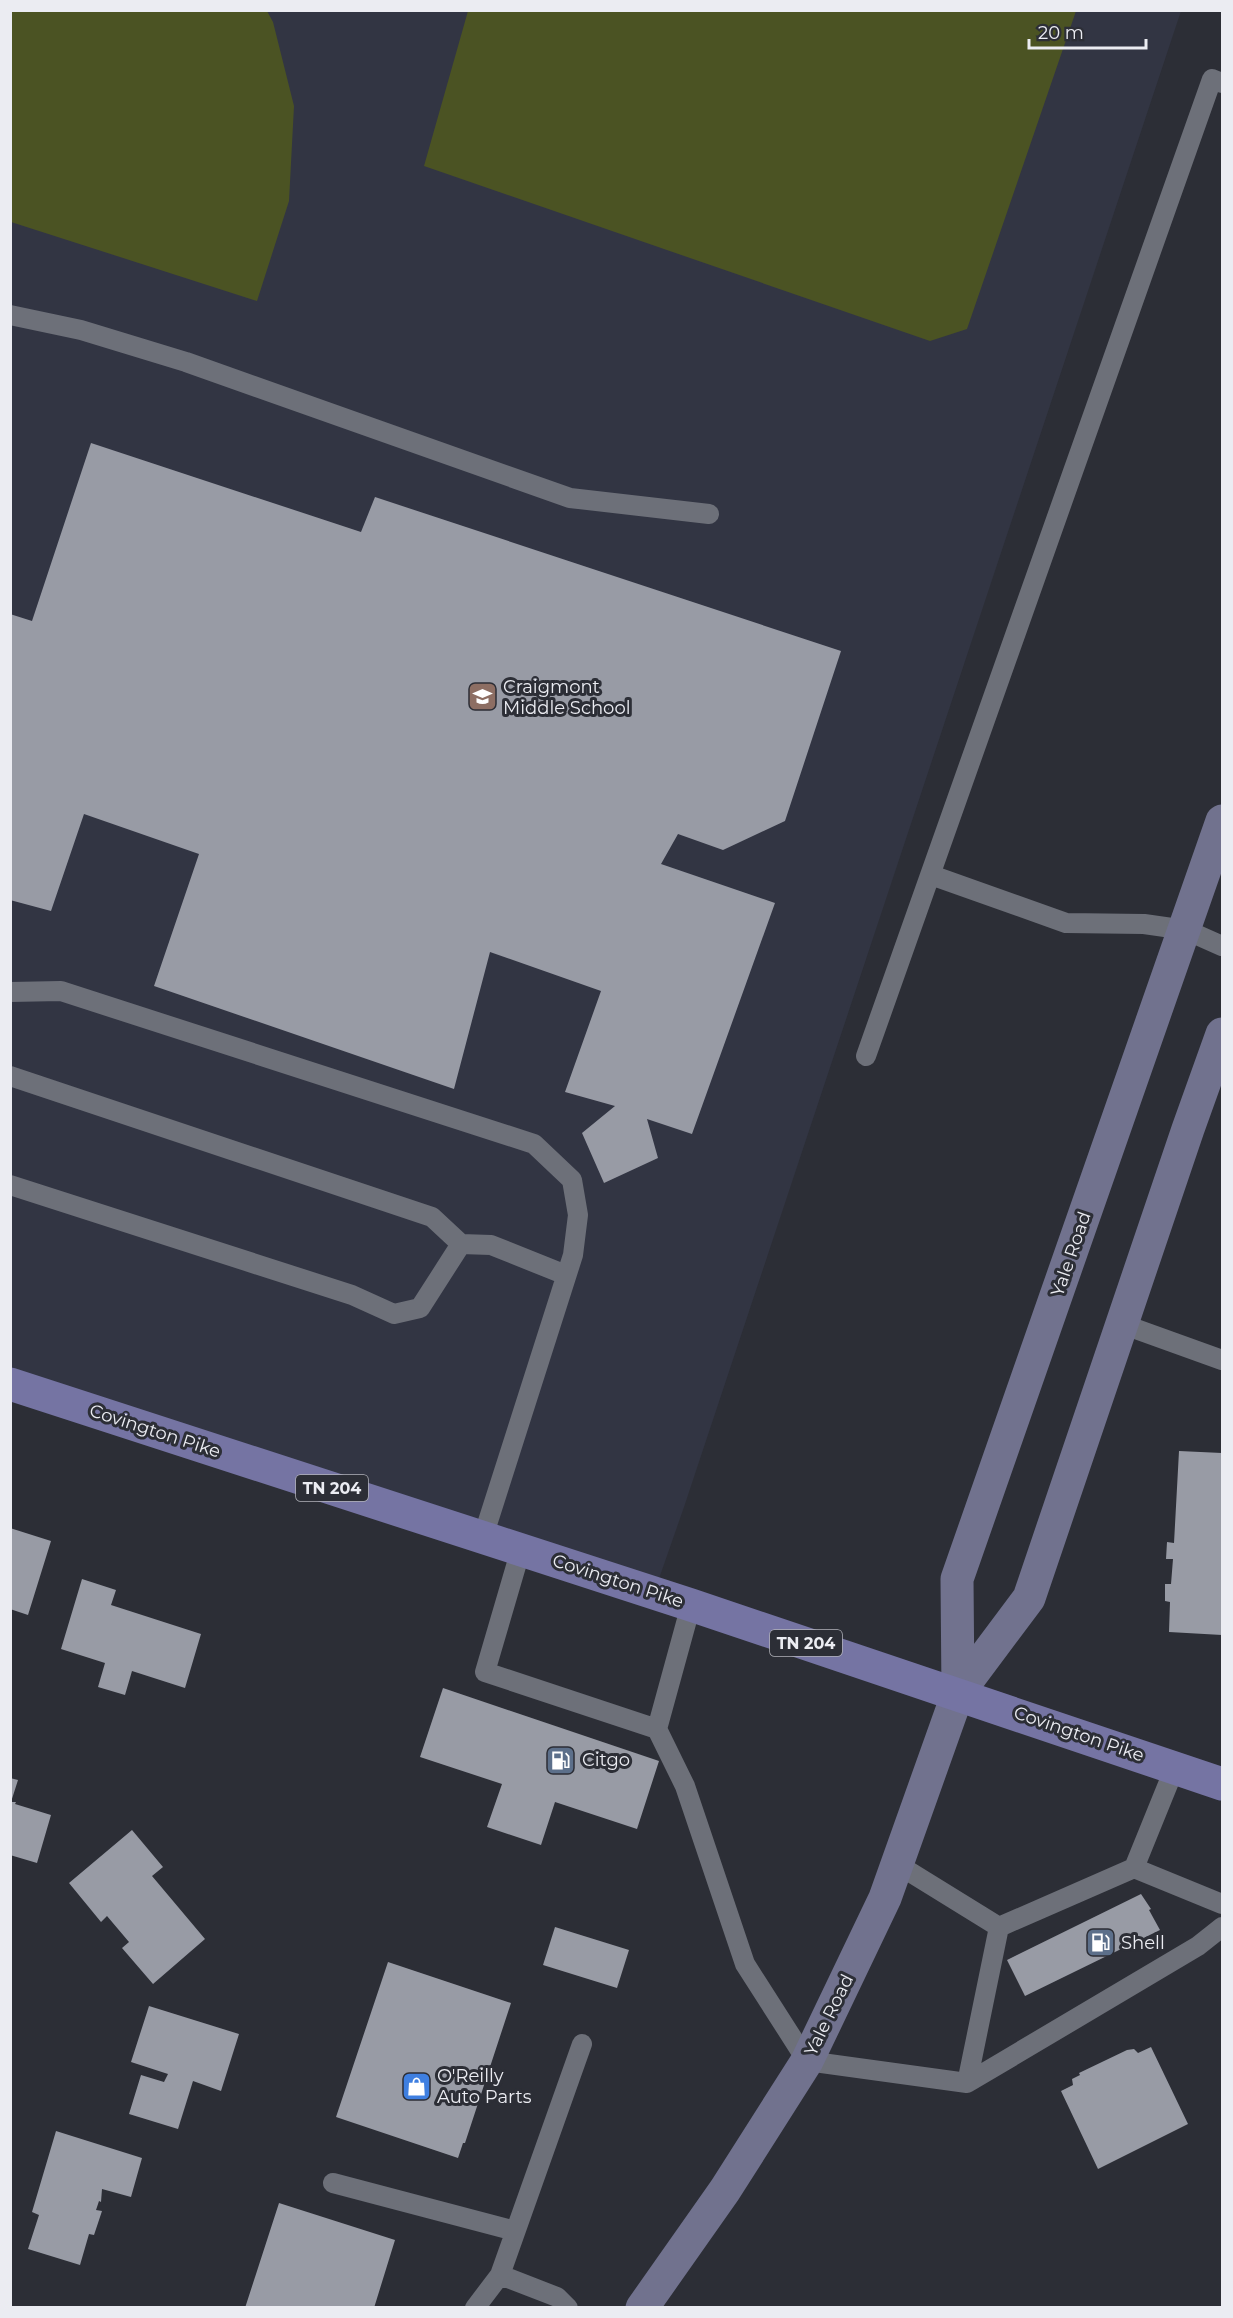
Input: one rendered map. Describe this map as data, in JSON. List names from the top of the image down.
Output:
{
  "streets": {
    "main road": ["Yale Road", "Covington Pike", "TN 204"]
  },
  "crossings": [
    ["Yale Road", "Covington Pike"]
  ],
  "places": {
    "school or university": ["Craigmont Middle School"],
    "fuel station": ["Citgo", "Shell"],
    "shop": ["O'Reilly Auto Parts"]
  },
  "scale_bar": "20 m"
}
